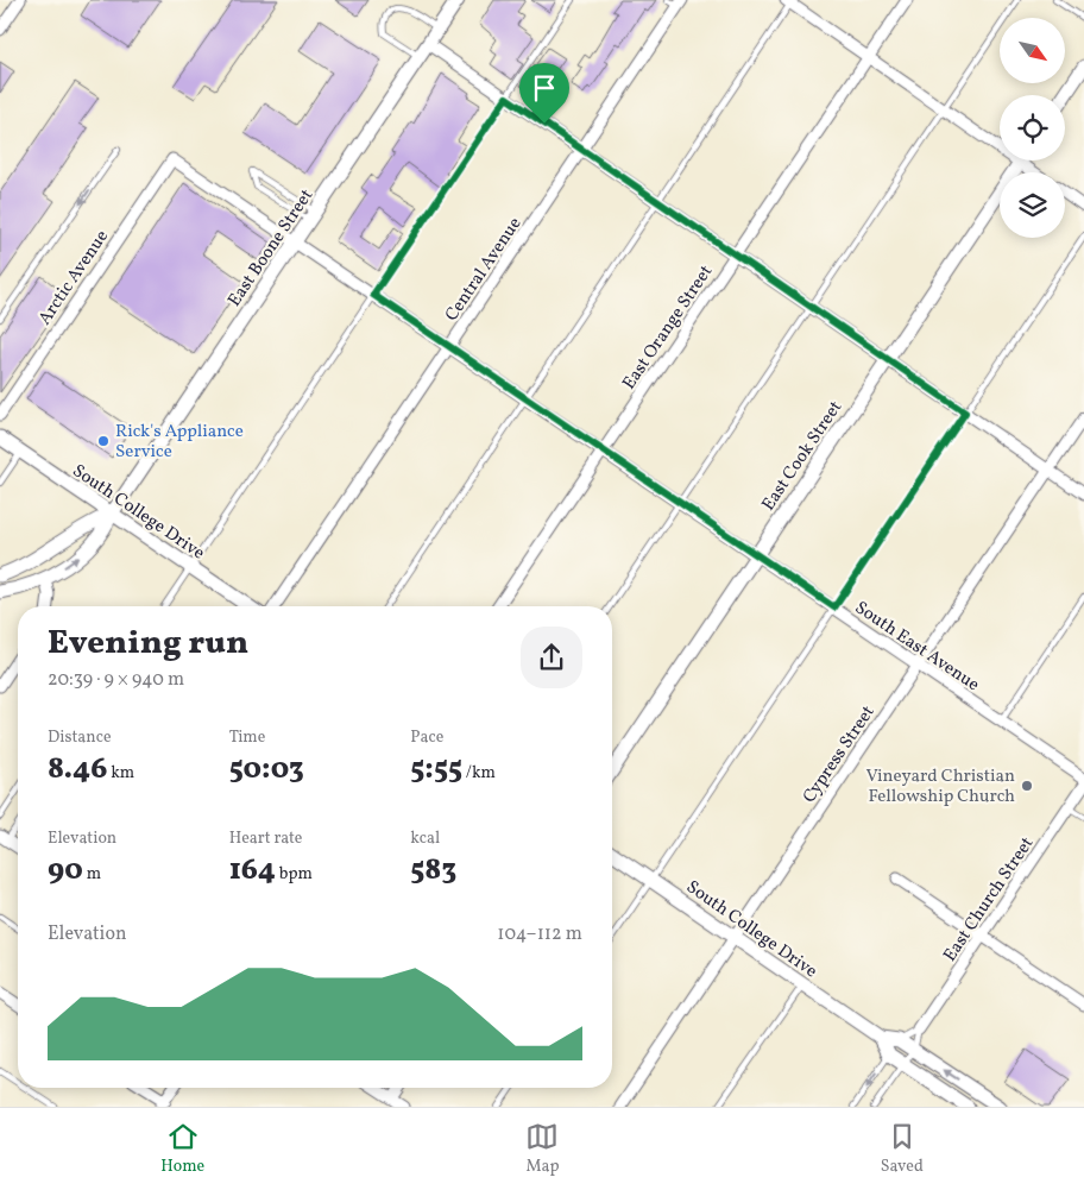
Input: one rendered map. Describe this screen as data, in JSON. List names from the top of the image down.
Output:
{
  "streets": {
    "street": [
      "East Boone Street",
      "Central Avenue",
      "Arctic Avenue",
      "East Orange Street",
      "East Cook Street",
      "South College Drive",
      "South East Avenue",
      "Cypress Street",
      "East Church Street"
    ]
  },
  "crossings": [
    ["East Boone Street", "South College Drive"],
    ["East Boone Street", "South East Avenue"],
    ["Central Avenue", "South East Avenue"],
    ["Arctic Avenue", "South East Avenue"],
    ["East Orange Street", "South East Avenue"],
    ["East Cook Street", "South East Avenue"],
    ["South College Drive", "Cypress Street"],
    ["South East Avenue", "Cypress Street"]
  ],
  "places": ["Rick's Appliance Service", "Vineyard Christian Fellowship Church"],
  "north": "bottom right",
  "page": {
    "heading": ["Evening run", "20:39 · 9 × 940 m"],
    "stats": [
      ["Distance", "8.46 km"],
      ["Time", "50:03"],
      ["Pace", "5:55 /km"],
      ["Elevation", "90 m"],
      ["Heart rate", "164 bpm"],
      ["kcal", "583"]
    ],
    "chart": ["Elevation", "104–112 m"],
    "tabs": ["Home", "Map", "Saved"]
  }
}
